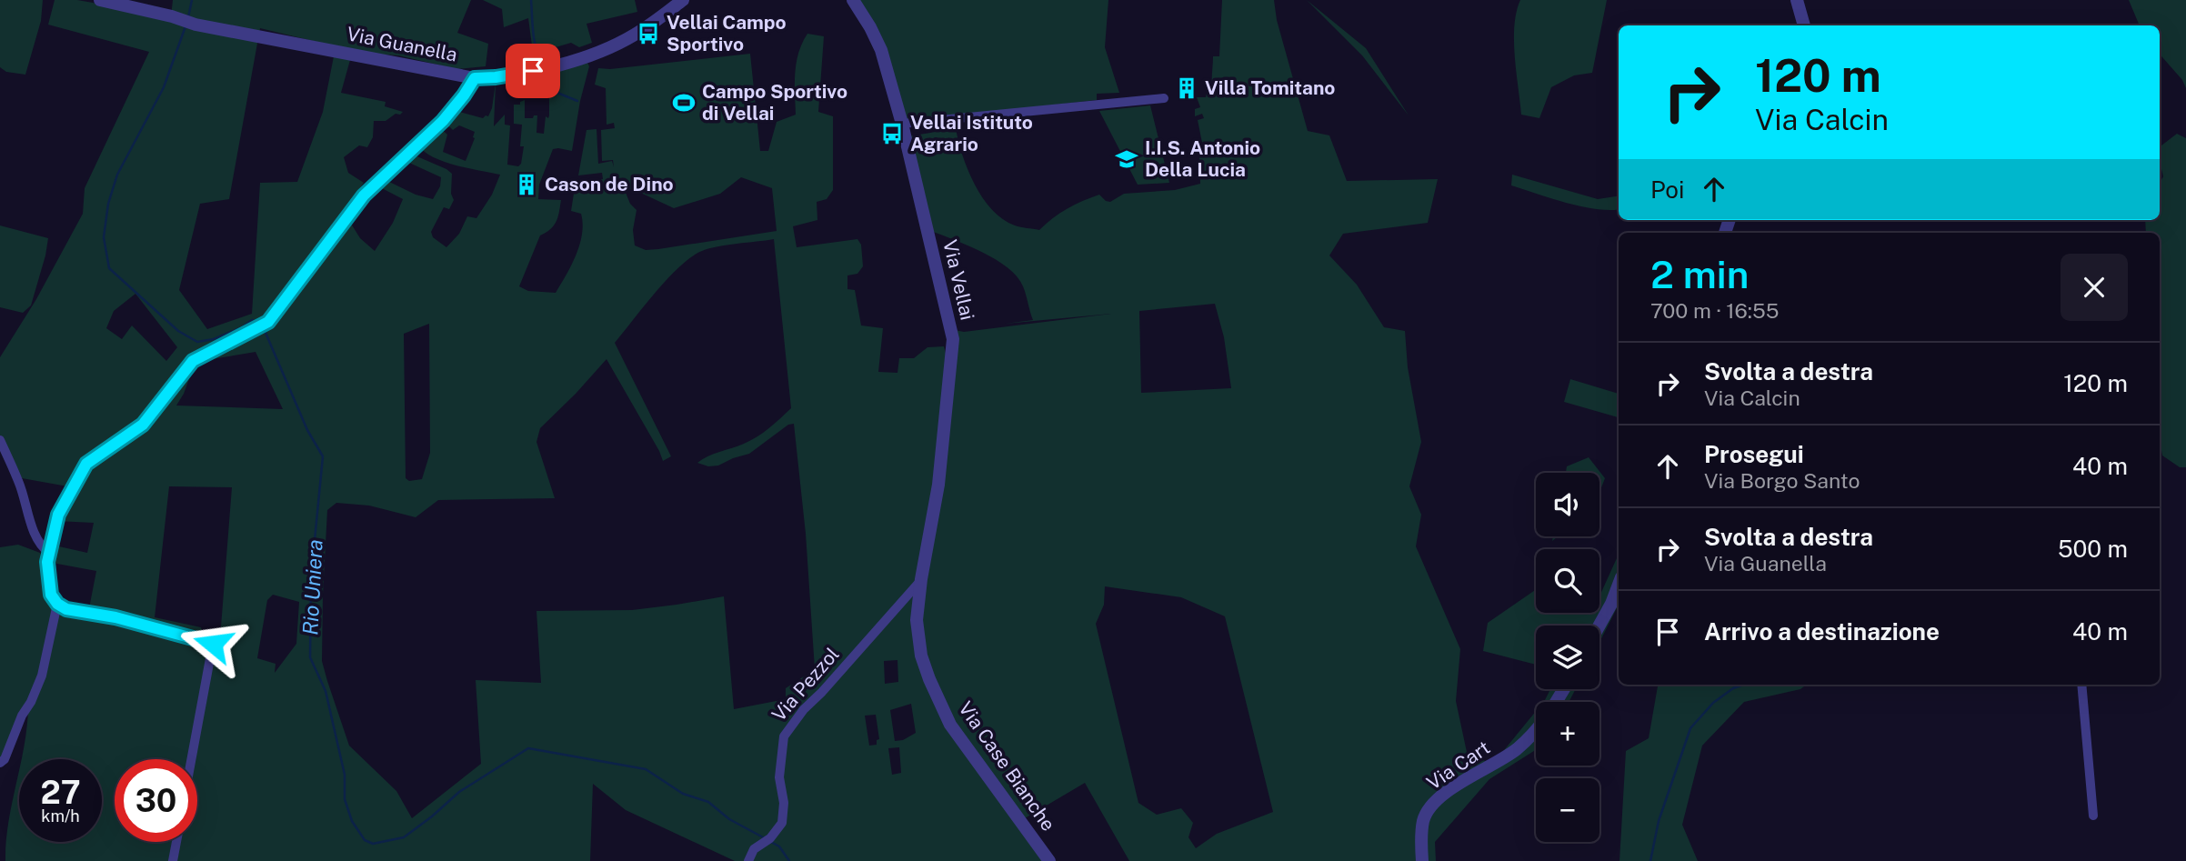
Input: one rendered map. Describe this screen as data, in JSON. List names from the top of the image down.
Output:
{
  "streets": {
    "street": [
      "Via Guanella",
      "Via Vellai",
      "Via Pezzol",
      "Via Cart",
      "Via Case Bianche"
    ]
  },
  "crossings": [
    ["Via Vellai", "Via Pezzol"],
    ["Via Vellai", "Via Case Bianche"],
    ["Via Pezzol", "Via Case Bianche"]
  ],
  "water": ["Rio Uniera"],
  "places": {
    "bus stop": ["Vellai Campo Sportivo", "Vellai Istituto Agrario"],
    "building": ["Villa Tomitano", "Cason de Dino"],
    "sports": ["Campo Sportivo di Vellai"],
    "school or university": ["I.I.S. Antonio Della Lucia"]
  },
  "page": {
    "turn": ["120 m", "Via Calcin"],
    "then": "Poi",
    "heading": ["2 min", "700 m · 16:55"],
    "list": [
      {
        "name": "Svolta a destra",
        "note": "Via Calcin",
        "value": "120 m"
      },
      {
        "name": "Prosegui",
        "note": "Via Borgo Santo",
        "value": "40 m"
      },
      {
        "name": "Svolta a destra",
        "note": "Via Guanella",
        "value": "500 m"
      },
      {
        "name": "Arrivo a destinazione",
        "value": "40 m"
      }
    ],
    "map_buttons": ["+", "−"],
    "speed": "27 km/h",
    "limit": "30"
  }
}
